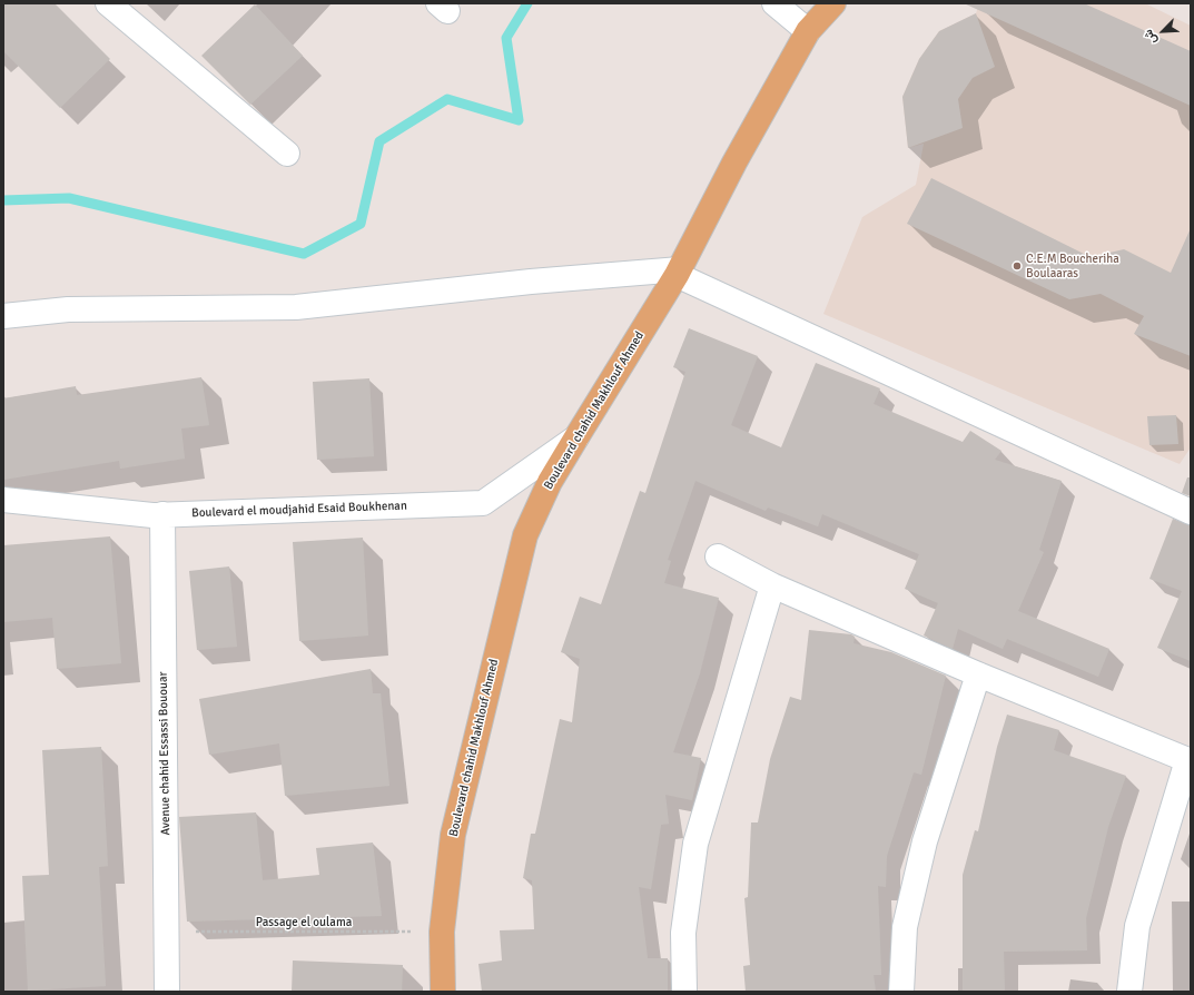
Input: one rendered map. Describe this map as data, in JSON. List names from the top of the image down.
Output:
{
  "streets": {
    "main road": ["Boulevard chahid Makhlouf Ahmed"],
    "street": ["Boulevard el moudjahid Esaid Boukhenan", "Avenue chahid Essassi Bououar"],
    "path": ["Passage el oulama"]
  },
  "crossings": [
    ["Boulevard chahid Makhlouf Ahmed", "Boulevard el moudjahid Esaid Boukhenan"],
    ["Boulevard chahid Makhlouf Ahmed", "Passage el oulama"],
    ["Boulevard el moudjahid Esaid Boukhenan", "Avenue chahid Essassi Bououar"],
    ["Avenue chahid Essassi Bououar", "Passage el oulama"]
  ],
  "places": ["C.E.M Boucheriha Boulaaras"],
  "north": "bottom left"
}
